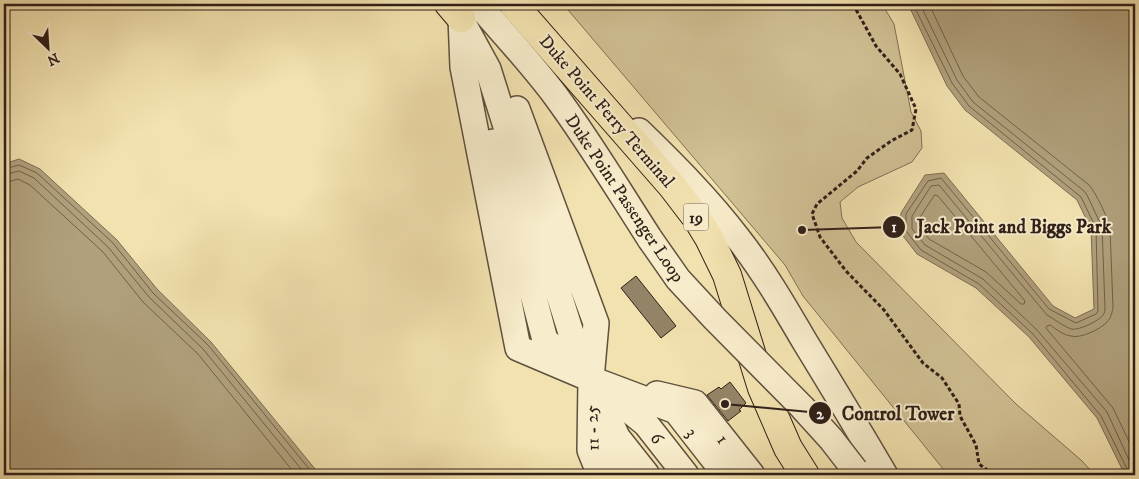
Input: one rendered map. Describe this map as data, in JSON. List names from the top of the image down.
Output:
{
  "streets": {
    "highway": ["Duke Point Ferry Terminal", "19"],
    "lane": [
      "Duke Point Passenger Loop",
      "11 - 25",
      "3",
      "6",
      "1"
    ]
  },
  "crossings": [
    ["3", "6"],
    ["3", "1"],
    ["6", "1"]
  ],
  "places": ["Jack Point and Biggs Park", "Control Tower"],
  "north": "bottom right"
}
